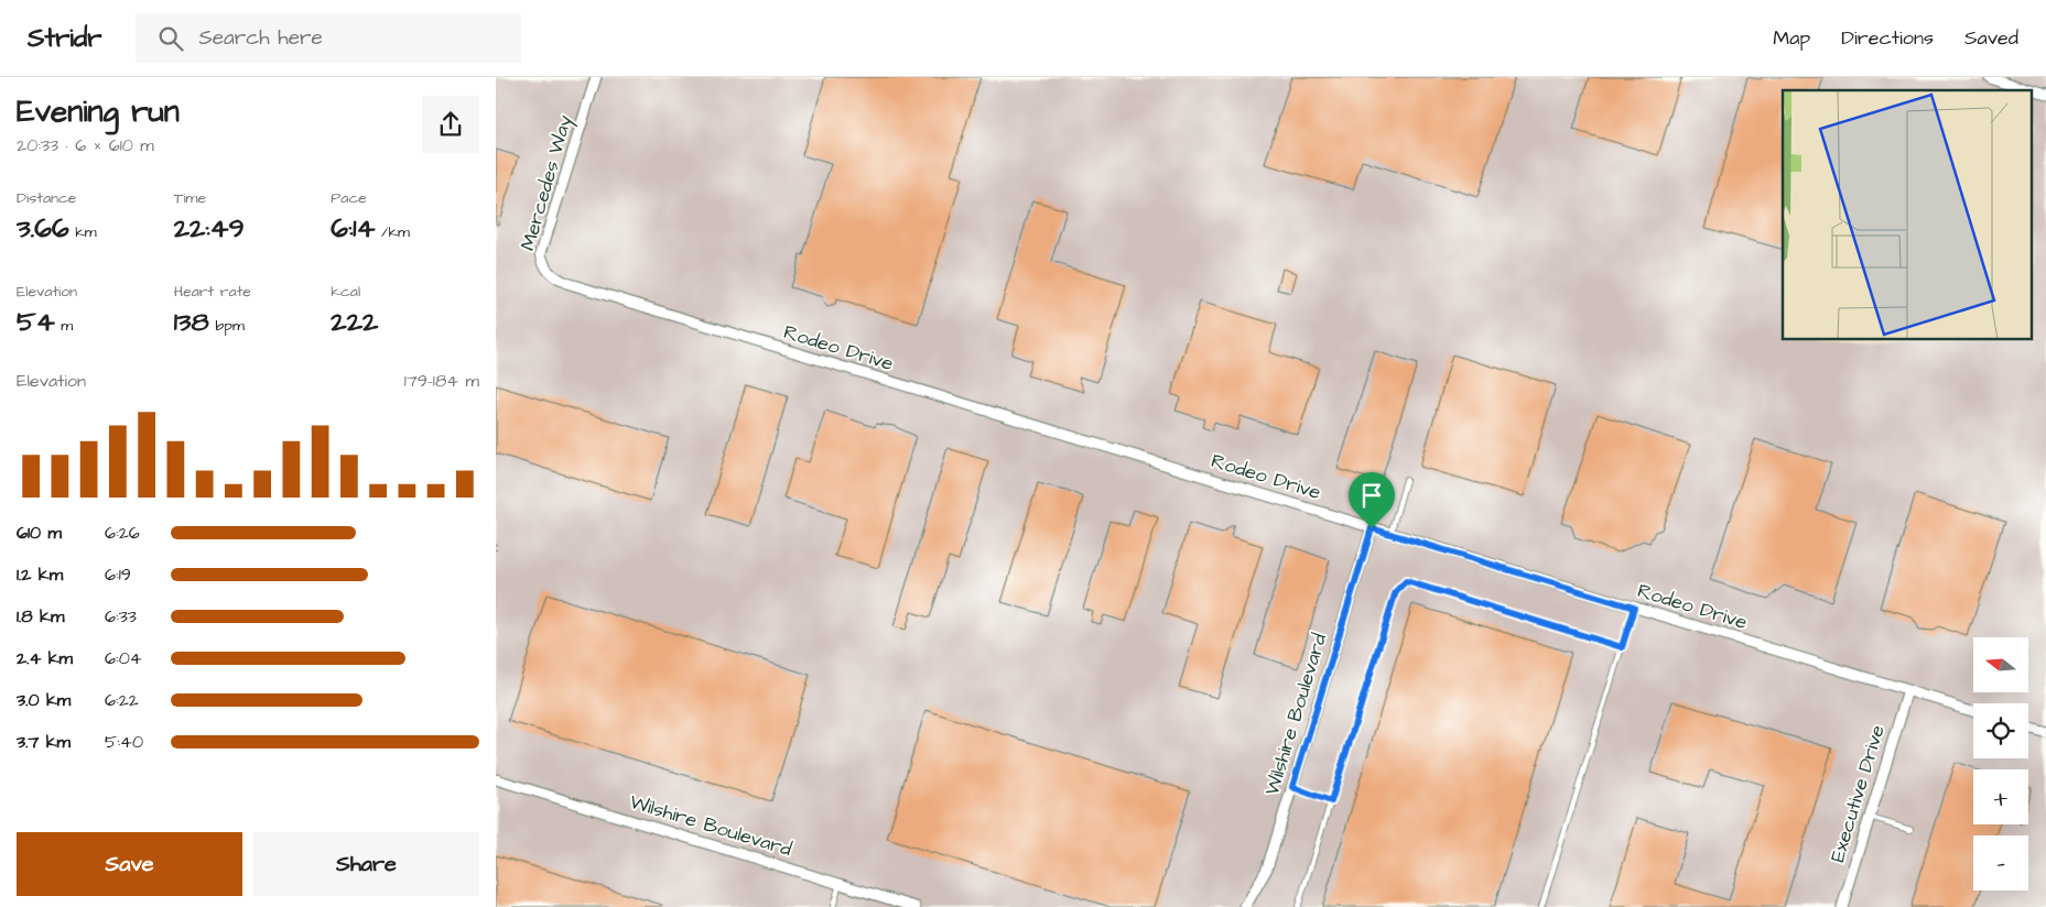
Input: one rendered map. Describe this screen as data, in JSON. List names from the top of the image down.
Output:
{
  "streets": {
    "street": [
      "Mercedes Way",
      "Rodeo Drive",
      "Wilshire Boulevard",
      "Executive Drive"
    ]
  },
  "crossings": [
    ["Mercedes Way", "Rodeo Drive"],
    ["Rodeo Drive", "Wilshire Boulevard"],
    ["Rodeo Drive", "Executive Drive"]
  ],
  "north": "left",
  "page": {
    "header": "Stridr",
    "search": "Search here",
    "nav": ["Map", "Directions", "Saved"],
    "heading": ["Evening run", "20:33 · 6 × 610 m"],
    "stats": [
      ["Distance", "3.66 km"],
      ["Time", "22:49"],
      ["Pace", "6:14 /km"],
      ["Elevation", "54 m"],
      ["Heart rate", "138 bpm"],
      ["kcal", "222"]
    ],
    "chart": ["Elevation", "179–184 m"],
    "list": [
      {
        "name": "610 m",
        "note": "6:26"
      },
      {
        "name": "1.2 km",
        "note": "6:19"
      },
      {
        "name": "1.8 km",
        "note": "6:33"
      },
      {
        "name": "2.4 km",
        "note": "6:04"
      },
      {
        "name": "3.0 km",
        "note": "6:22"
      },
      {
        "name": "3.7 km",
        "note": "5:40"
      }
    ],
    "map_buttons": ["+", "−"],
    "buttons": ["Save", "Share"]
  }
}
